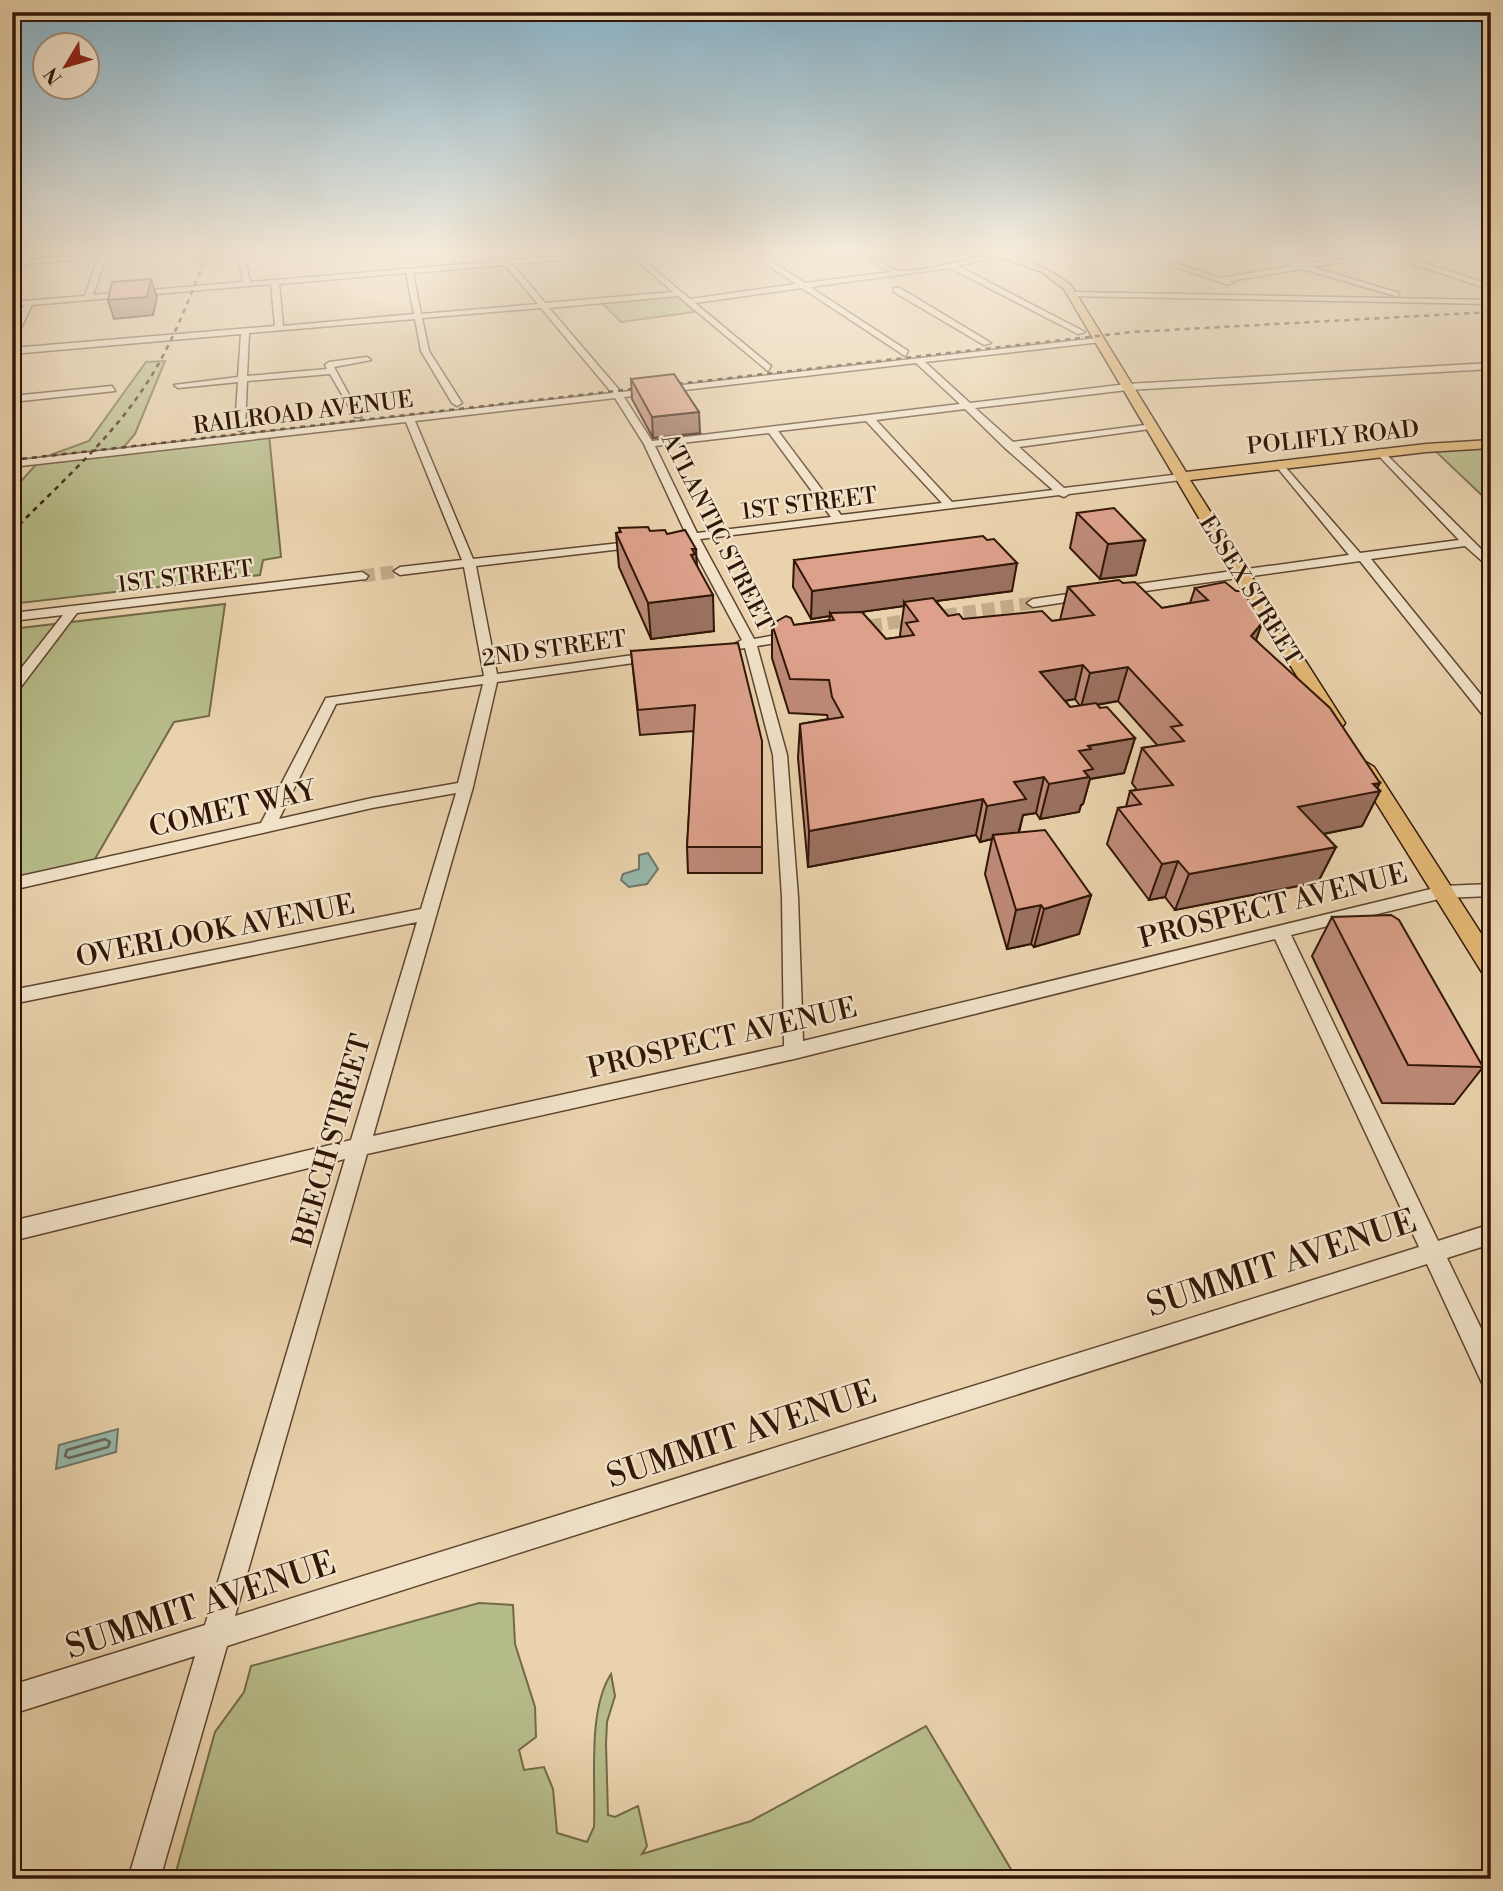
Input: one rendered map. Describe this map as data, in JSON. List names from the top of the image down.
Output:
{
  "streets": {
    "main road": ["POLIFLY ROAD", "ESSEX STREET"],
    "street": [
      "RAILROAD AVENUE",
      "1ST STREET",
      "ATLANTIC STREET",
      "2ND STREET",
      "COMET WAY",
      "PROSPECT AVENUE",
      "OVERLOOK AVENUE",
      "BEECH STREET",
      "SUMMIT AVENUE"
    ]
  },
  "crossings": [
    ["RAILROAD AVENUE", "ATLANTIC STREET"],
    ["RAILROAD AVENUE", "BEECH STREET"],
    ["POLIFLY ROAD", "1ST STREET"],
    ["POLIFLY ROAD", "ESSEX STREET"],
    ["1ST STREET", "ATLANTIC STREET"],
    ["1ST STREET", "ESSEX STREET"],
    ["1ST STREET", "BEECH STREET"],
    ["ATLANTIC STREET", "PROSPECT AVENUE"],
    ["ESSEX STREET", "PROSPECT AVENUE"],
    ["2ND STREET", "COMET WAY"],
    ["2ND STREET", "BEECH STREET"],
    ["COMET WAY", "BEECH STREET"],
    ["PROSPECT AVENUE", "BEECH STREET"],
    ["OVERLOOK AVENUE", "BEECH STREET"],
    ["BEECH STREET", "SUMMIT AVENUE"]
  ],
  "north": "bottom left"
}
